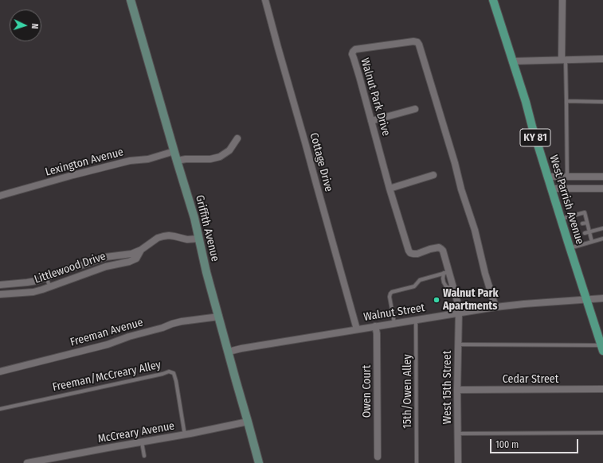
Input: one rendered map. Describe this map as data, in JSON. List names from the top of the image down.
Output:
{
  "streets": {
    "main road": ["KY 81", "West Parrish Avenue"],
    "street": [
      "Walnut Park Drive",
      "Lexington Avenue",
      "Cottage Drive",
      "Griffith Avenue",
      "Littlewood Drive",
      "Walnut Street",
      "Freeman Avenue",
      "Cedar Street",
      "West 15th Street",
      "Owen Court",
      "McCreary Avenue"
    ],
    "lane": ["Freeman/McCreary Alley", "15th/Owen Alley"]
  },
  "crossings": [
    ["Walnut Park Drive", "Walnut Street"],
    ["Walnut Park Drive", "West 15th Street"],
    ["Lexington Avenue", "Griffith Avenue"],
    ["Cottage Drive", "Walnut Street"],
    ["West Parrish Avenue", "Walnut Street"],
    ["Griffith Avenue", "Littlewood Drive"],
    ["Griffith Avenue", "Walnut Street"],
    ["Griffith Avenue", "Freeman Avenue"],
    ["Griffith Avenue", "McCreary Avenue"],
    ["Walnut Street", "West 15th Street"],
    ["Walnut Street", "Owen Court"],
    ["Walnut Street", "15th/Owen Alley"],
    ["Freeman/McCreary Alley", "McCreary Avenue"],
    ["Cedar Street", "West 15th Street"]
  ],
  "places": ["Walnut Park Apartments"],
  "scale_bar": "100 m",
  "north": "right"
}
